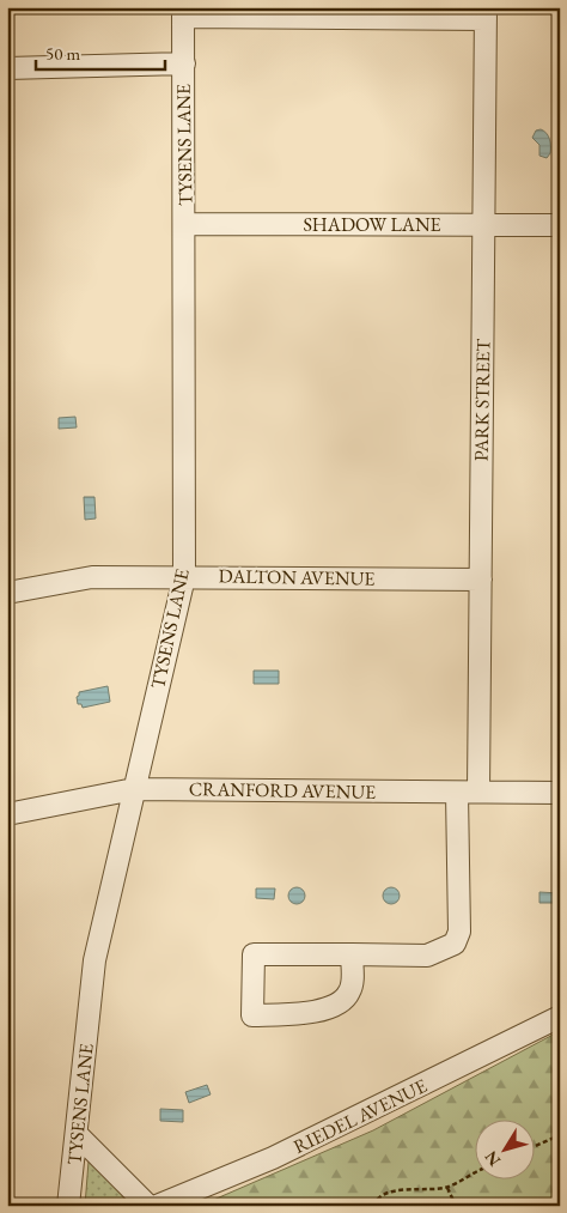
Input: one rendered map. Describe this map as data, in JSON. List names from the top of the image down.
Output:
{
  "streets": {
    "street": [
      "TYSENS LANE",
      "SHADOW LANE",
      "PARK STREET",
      "DALTON AVENUE",
      "CRANFORD AVENUE",
      "RIEDEL AVENUE"
    ]
  },
  "crossings": [
    ["TYSENS LANE", "SHADOW LANE"],
    ["TYSENS LANE", "DALTON AVENUE"],
    ["TYSENS LANE", "CRANFORD AVENUE"],
    ["SHADOW LANE", "PARK STREET"],
    ["PARK STREET", "DALTON AVENUE"],
    ["PARK STREET", "CRANFORD AVENUE"]
  ],
  "scale_bar": "50 m",
  "north": "bottom left"
}
